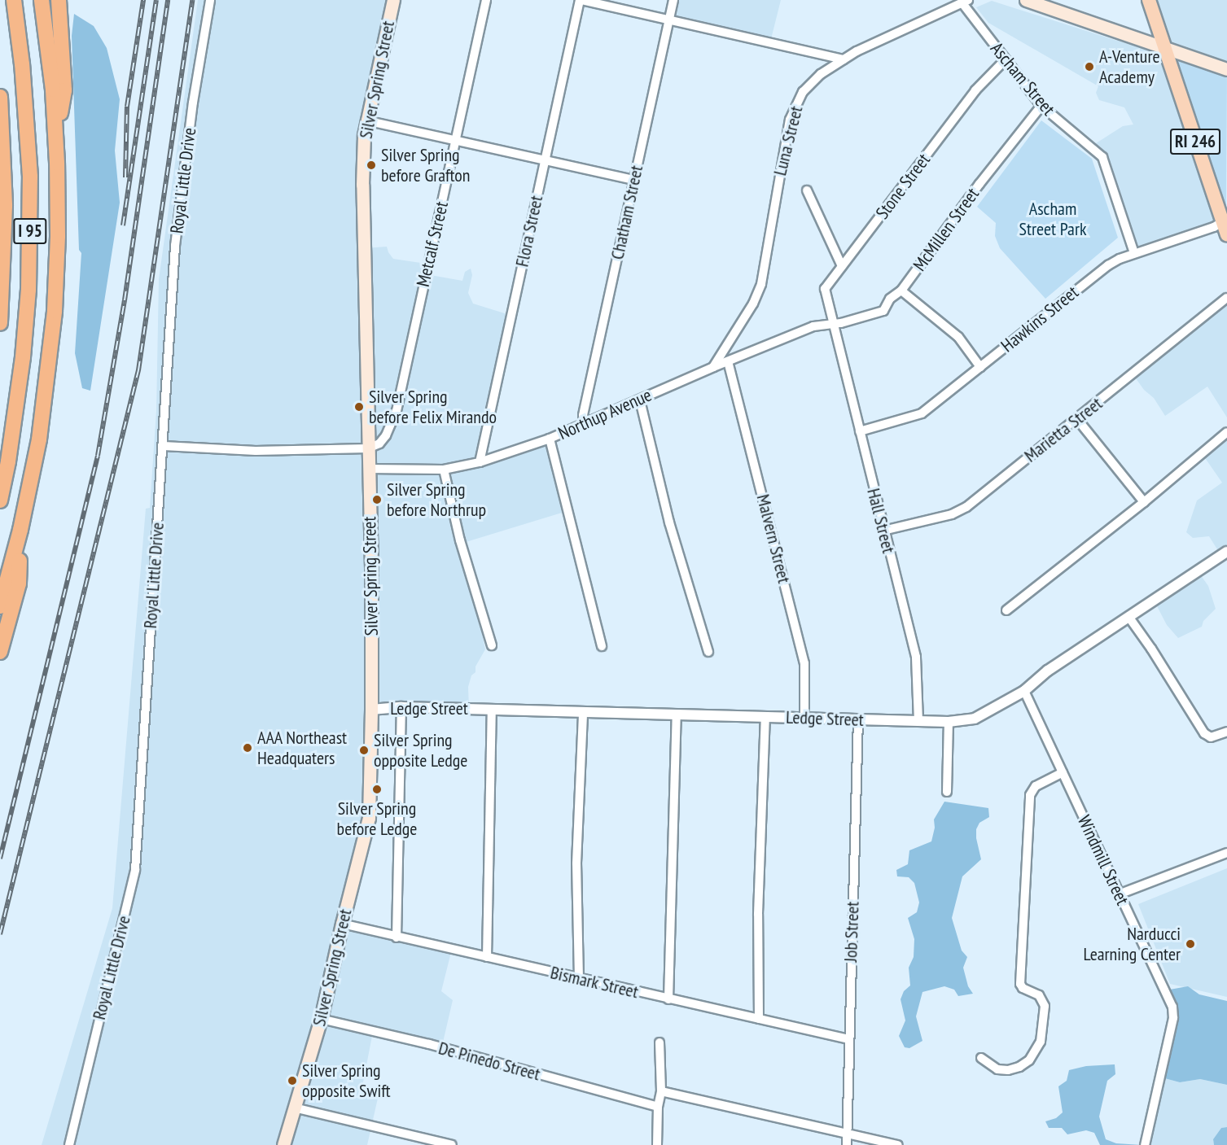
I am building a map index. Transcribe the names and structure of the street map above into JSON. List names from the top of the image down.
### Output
{
  "streets": {
    "highway": ["I 95"],
    "main road": ["Silver Spring Street", "RI 246"],
    "street": [
      "Ascham Street",
      "Luna Street",
      "Royal Little Drive",
      "Stone Street",
      "Chatham Street",
      "McMillen Street",
      "Flora Street",
      "Metcalf Street",
      "Hawkins Street",
      "Northup Avenue",
      "Marietta Street",
      "Hall Street",
      "Malvern Street",
      "Ledge Street",
      "Windmill Street",
      "Job Street",
      "Bismark Street",
      "De Pinedo Street"
    ]
  },
  "crossings": [
    ["Ascham Street", "Luna Street"],
    ["Ascham Street", "Stone Street"],
    ["Ascham Street", "McMillen Street"],
    ["Ascham Street", "Hawkins Street"],
    ["Silver Spring Street", "Metcalf Street"],
    ["Silver Spring Street", "Northup Avenue"],
    ["Silver Spring Street", "Ledge Street"],
    ["Silver Spring Street", "Bismark Street"],
    ["Silver Spring Street", "De Pinedo Street"],
    ["Luna Street", "Northup Avenue"],
    ["RI 246", "Hawkins Street"],
    ["Stone Street", "McMillen Street"],
    ["Stone Street", "Northup Avenue"],
    ["Stone Street", "Hall Street"],
    ["Chatham Street", "Northup Avenue"],
    ["McMillen Street", "Northup Avenue"],
    ["McMillen Street", "Hall Street"],
    ["Flora Street", "Northup Avenue"],
    ["Hawkins Street", "Hall Street"],
    ["Northup Avenue", "Hall Street"],
    ["Northup Avenue", "Malvern Street"],
    ["Marietta Street", "Hall Street"],
    ["Hall Street", "Ledge Street"],
    ["Malvern Street", "Ledge Street"],
    ["Ledge Street", "Windmill Street"],
    ["Ledge Street", "Job Street"],
    ["Job Street", "Bismark Street"]
  ],
  "parks": ["Ascham Street Park"],
  "places": [
    "A-Venture Academy",
    "Silver Spring before Grafton",
    "Silver Spring before Felix Mirando",
    "Silver Spring before Northrup",
    "AAA Northeast Headquaters",
    "Silver Spring opposite Ledge",
    "Silver Spring before Ledge",
    "Narducci Learning Center",
    "Silver Spring opposite Swift"
  ]
}
